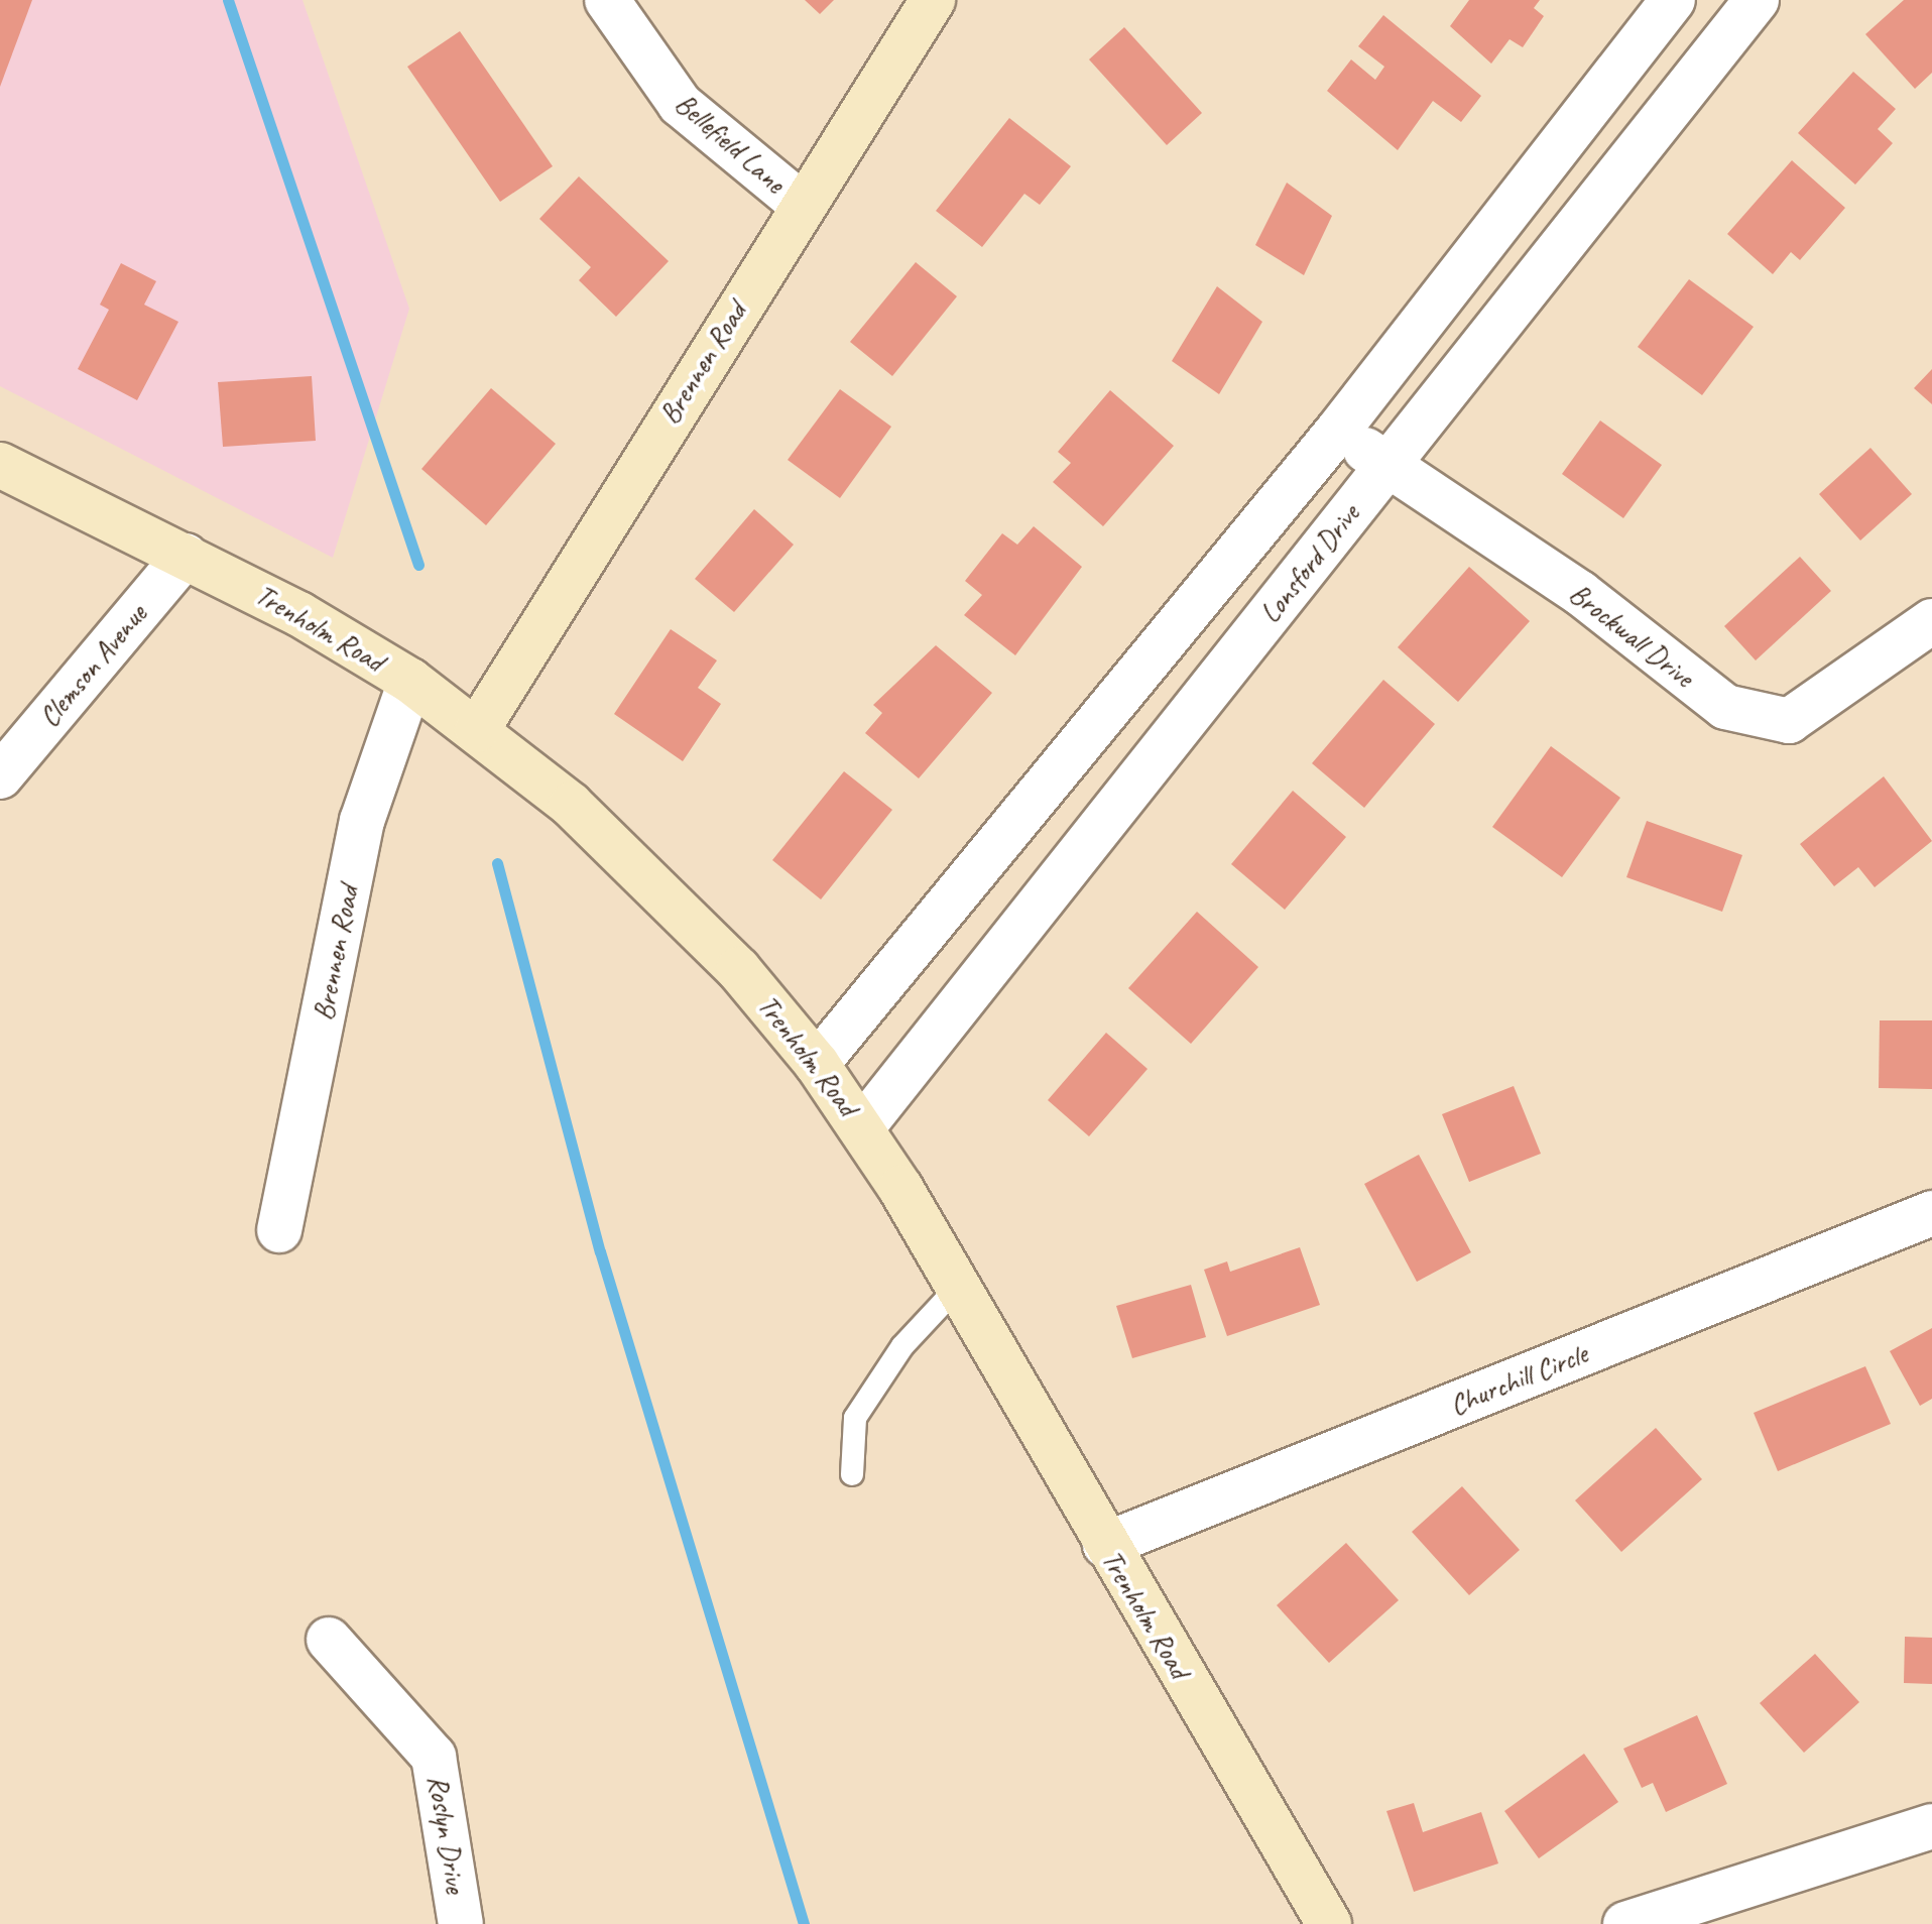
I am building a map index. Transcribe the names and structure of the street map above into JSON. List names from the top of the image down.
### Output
{
  "streets": {
    "main road": ["Brennen Road", "Trenholm Road"],
    "street": [
      "Bellefield Lane",
      "Lonsford Drive",
      "Brockwall Drive",
      "Clemson Avenue",
      "Churchill Circle",
      "Roslyn Drive"
    ]
  },
  "crossings": [
    ["Bellefield Lane", "Brennen Road"],
    ["Brennen Road", "Trenholm Road"],
    ["Lonsford Drive", "Trenholm Road"],
    ["Lonsford Drive", "Brockwall Drive"],
    ["Trenholm Road", "Clemson Avenue"],
    ["Trenholm Road", "Churchill Circle"]
  ]
}
